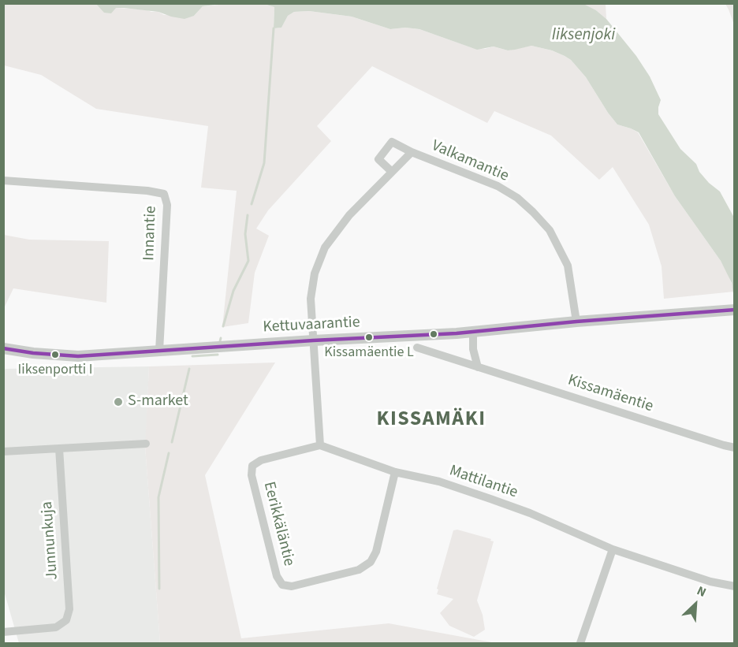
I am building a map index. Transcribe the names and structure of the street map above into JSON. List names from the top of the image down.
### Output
{
  "streets": {
    "street": [
      "Valkamantie",
      "Innantie",
      "Kettuvaarantie",
      "Kissamäentie",
      "Mattilantie",
      "Eerikkäläntie",
      "Junnunkuja"
    ]
  },
  "crossings": [
    ["Valkamantie", "Kettuvaarantie"],
    ["Innantie", "Kettuvaarantie"],
    ["Mattilantie", "Eerikkäläntie"]
  ],
  "districts": ["KISSAMÄKI"],
  "water": ["Iiksenjoki"],
  "places": ["Kissamäentie L", "Iiksenportti I", "S-market"],
  "north": "top right"
}
